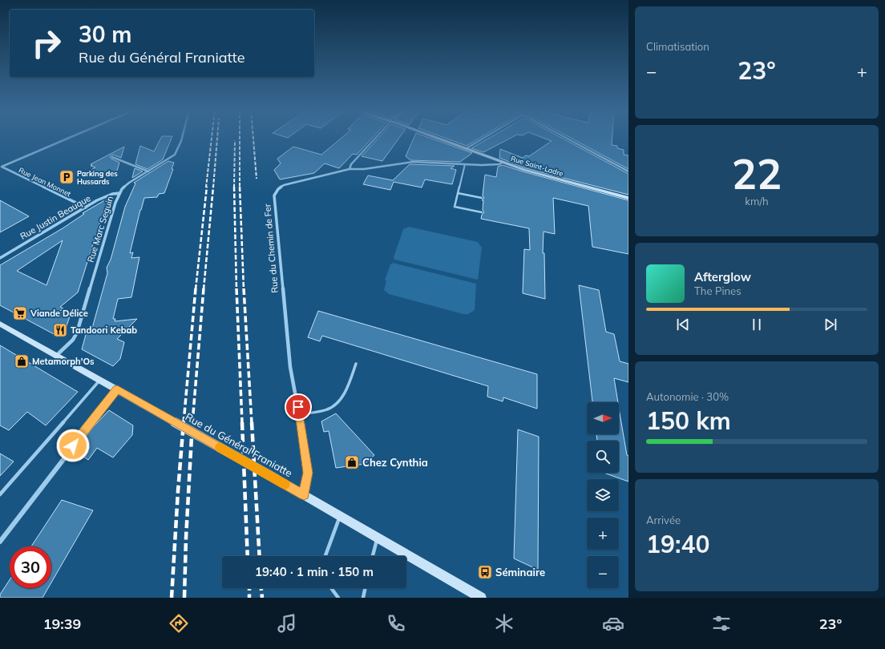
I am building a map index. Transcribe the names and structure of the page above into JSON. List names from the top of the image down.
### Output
{
  "streets": {
    "main road": ["Rue Saint-Ladre", "Rue du Général Franiatte"],
    "street": [
      "Rue Jean Monnet",
      "Rue Justin Beauque",
      "Rue Marc Seguin",
      "Rue du Chemin de Fer"
    ]
  },
  "crossings": [
    ["Rue Saint-Ladre", "Rue du Chemin de Fer"],
    ["Rue Jean Monnet", "Rue Justin Beauque"],
    ["Rue Justin Beauque", "Rue Marc Seguin"],
    ["Rue Marc Seguin", "Rue du Général Franiatte"],
    ["Rue du Chemin de Fer", "Rue du Général Franiatte"]
  ],
  "places": {
    "parking": ["Parking des Hussards"],
    "supermarket": ["Viande Délice"],
    "restaurant": ["Tandoori Kebab"],
    "shop": ["Metamorph'Os", "Chez Cynthia"],
    "bus stop": ["Séminaire"]
  },
  "north": "right",
  "page": {
    "tile": [
      "Climatisation",
      ["22", "km/h"],
      ["Autonomie · 30%", "150 km"],
      ["Arrivée", "19:40"]
    ],
    "turn": ["30 m", "Rue du Général Franiatte"],
    "heat": ["−", "23°", "+"],
    "song": ["Afterglow", "The Pines"],
    "map_buttons": ["+", "−"],
    "limit": "30",
    "trip": "19:40 · 1 min · 150 m",
    "tabs": ["19:39", "23°"]
  }
}
